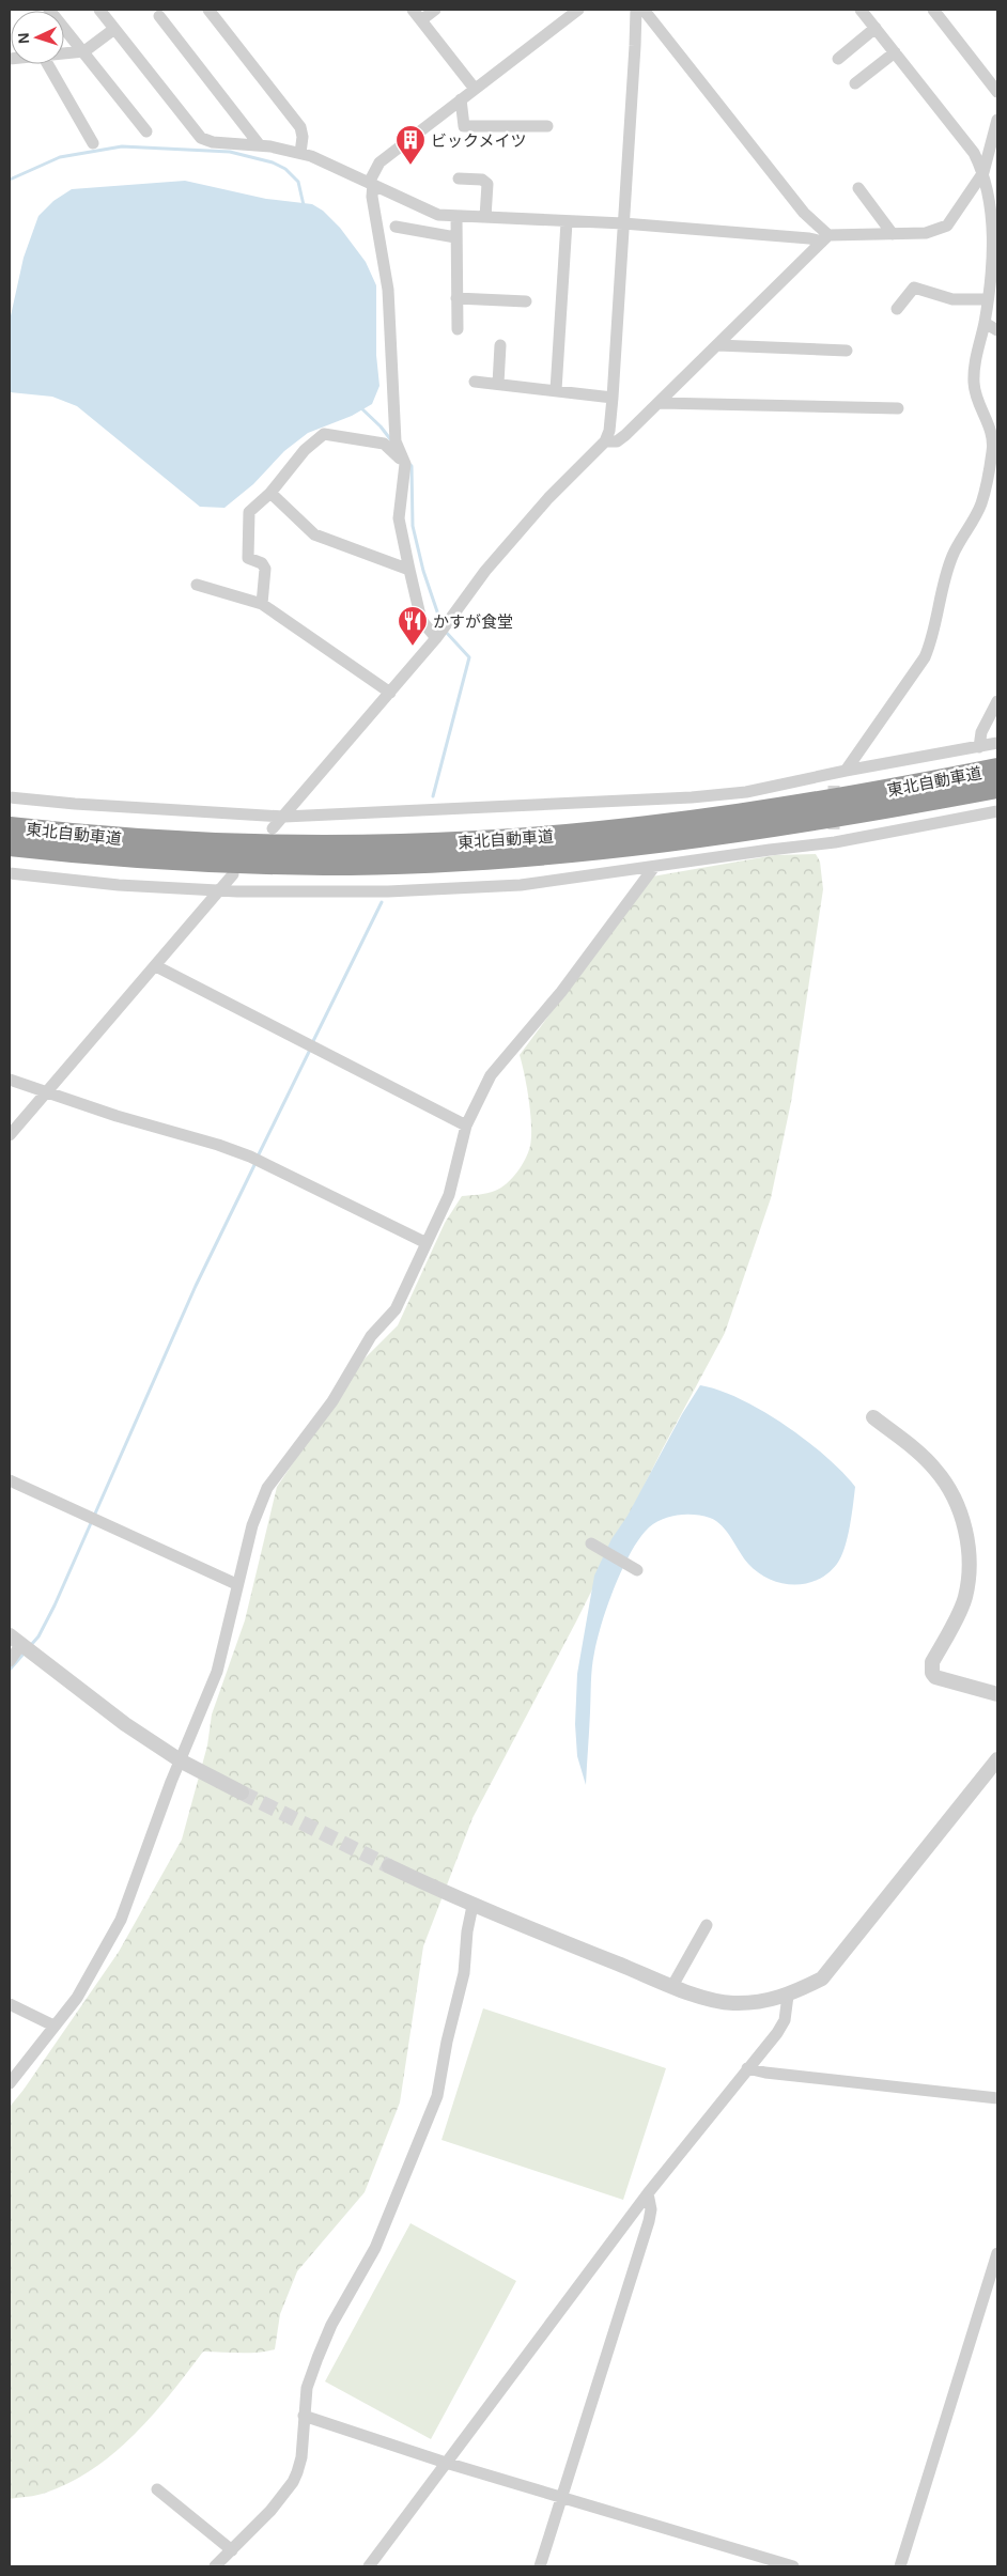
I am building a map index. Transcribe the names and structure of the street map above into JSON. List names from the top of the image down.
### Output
{
  "streets": {
    "highway": ["東北自動車道"]
  },
  "places": {
    "building": ["ビックメイツ"],
    "restaurant": ["かすが食堂"]
  },
  "north": "left"
}
